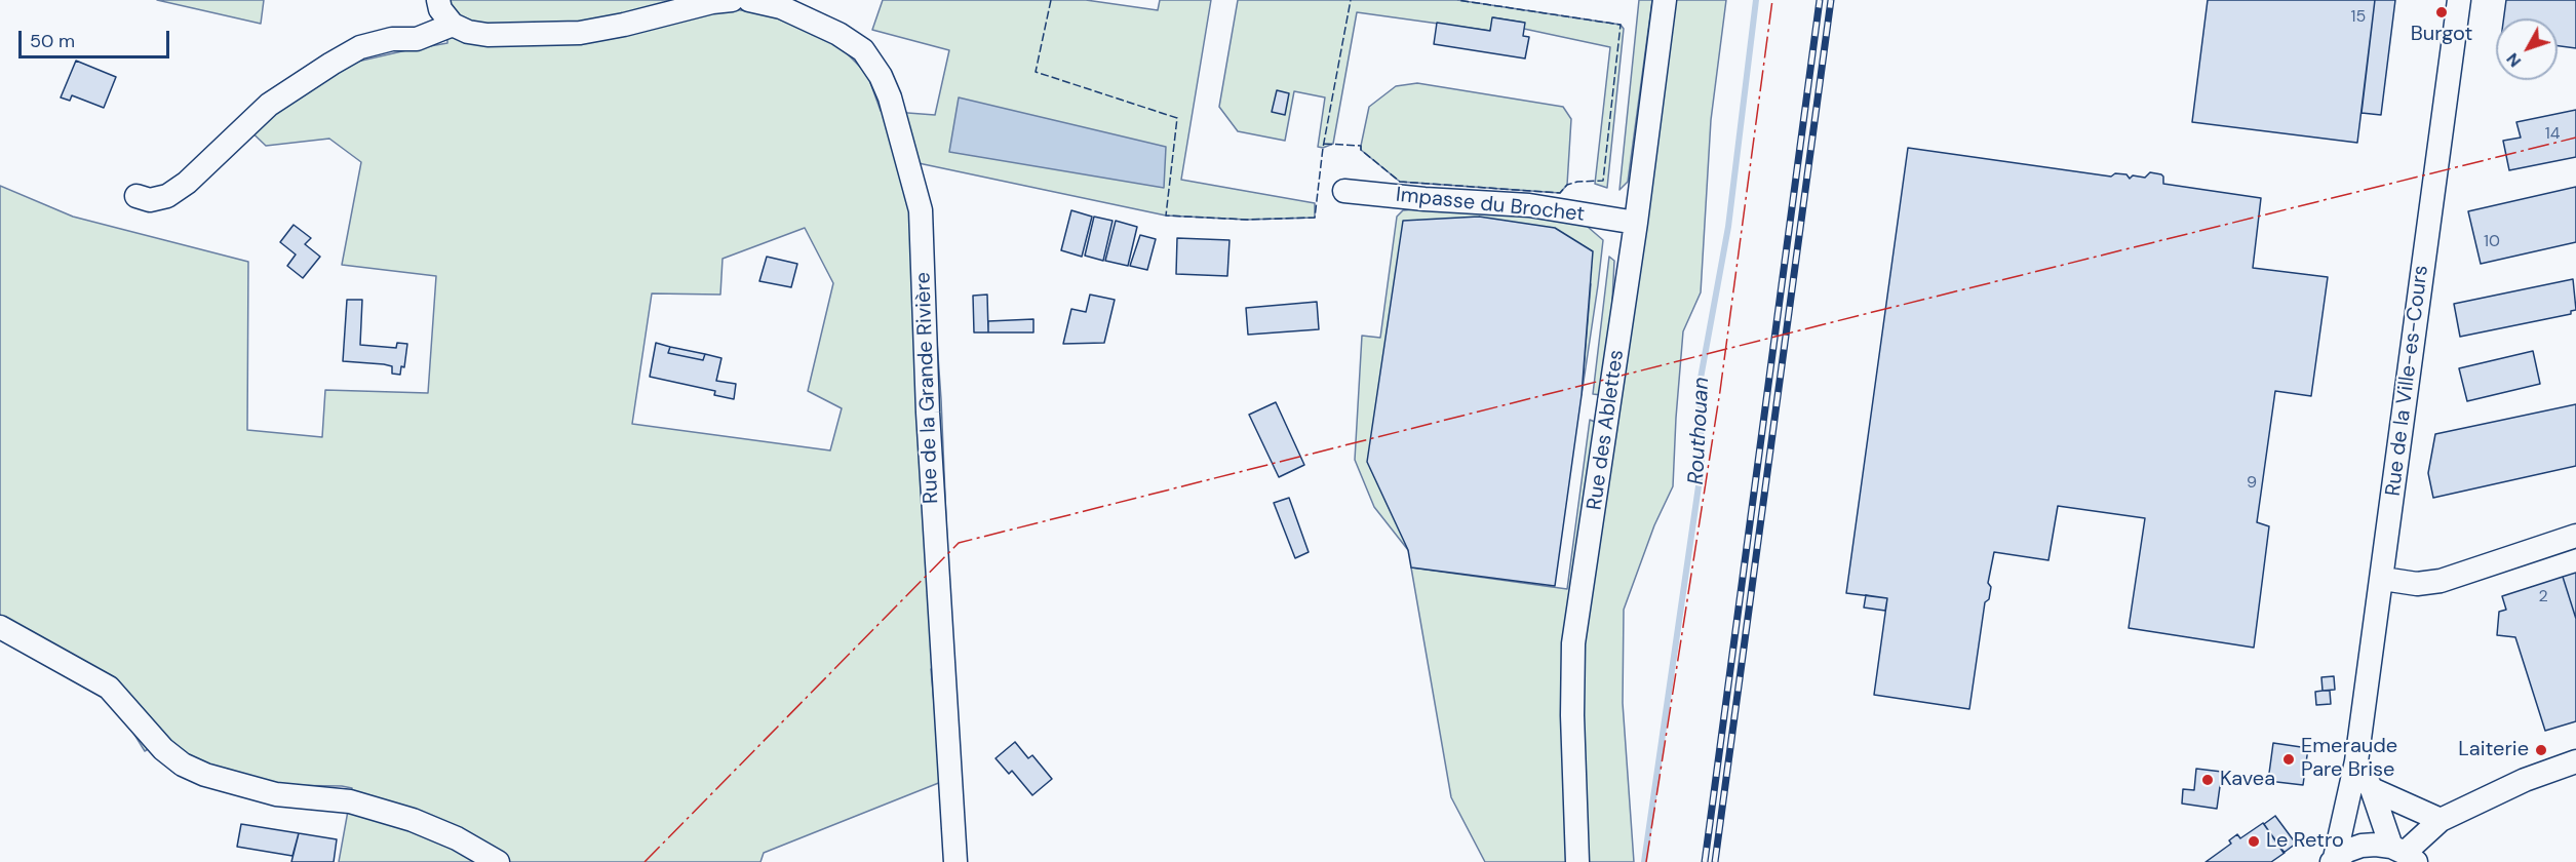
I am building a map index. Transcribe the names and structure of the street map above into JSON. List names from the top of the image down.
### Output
{
  "streets": {
    "street": [
      "Impasse du Brochet",
      "Rue de la Ville-es-Cours",
      "Rue de la Grande Rivière",
      "Rue des Ablettes"
    ]
  },
  "crossings": [
    ["Impasse du Brochet", "Rue des Ablettes"]
  ],
  "water": ["Routhouan"],
  "places": [
    "Burgot",
    "Laiterie",
    "Emeraude Pare Brise",
    "Kavea",
    "Le Retro"
  ],
  "house_numbers": [
    "15",
    "14",
    "10",
    "9",
    "2"
  ],
  "scale_bar": "50 m",
  "north": "bottom left"
}
